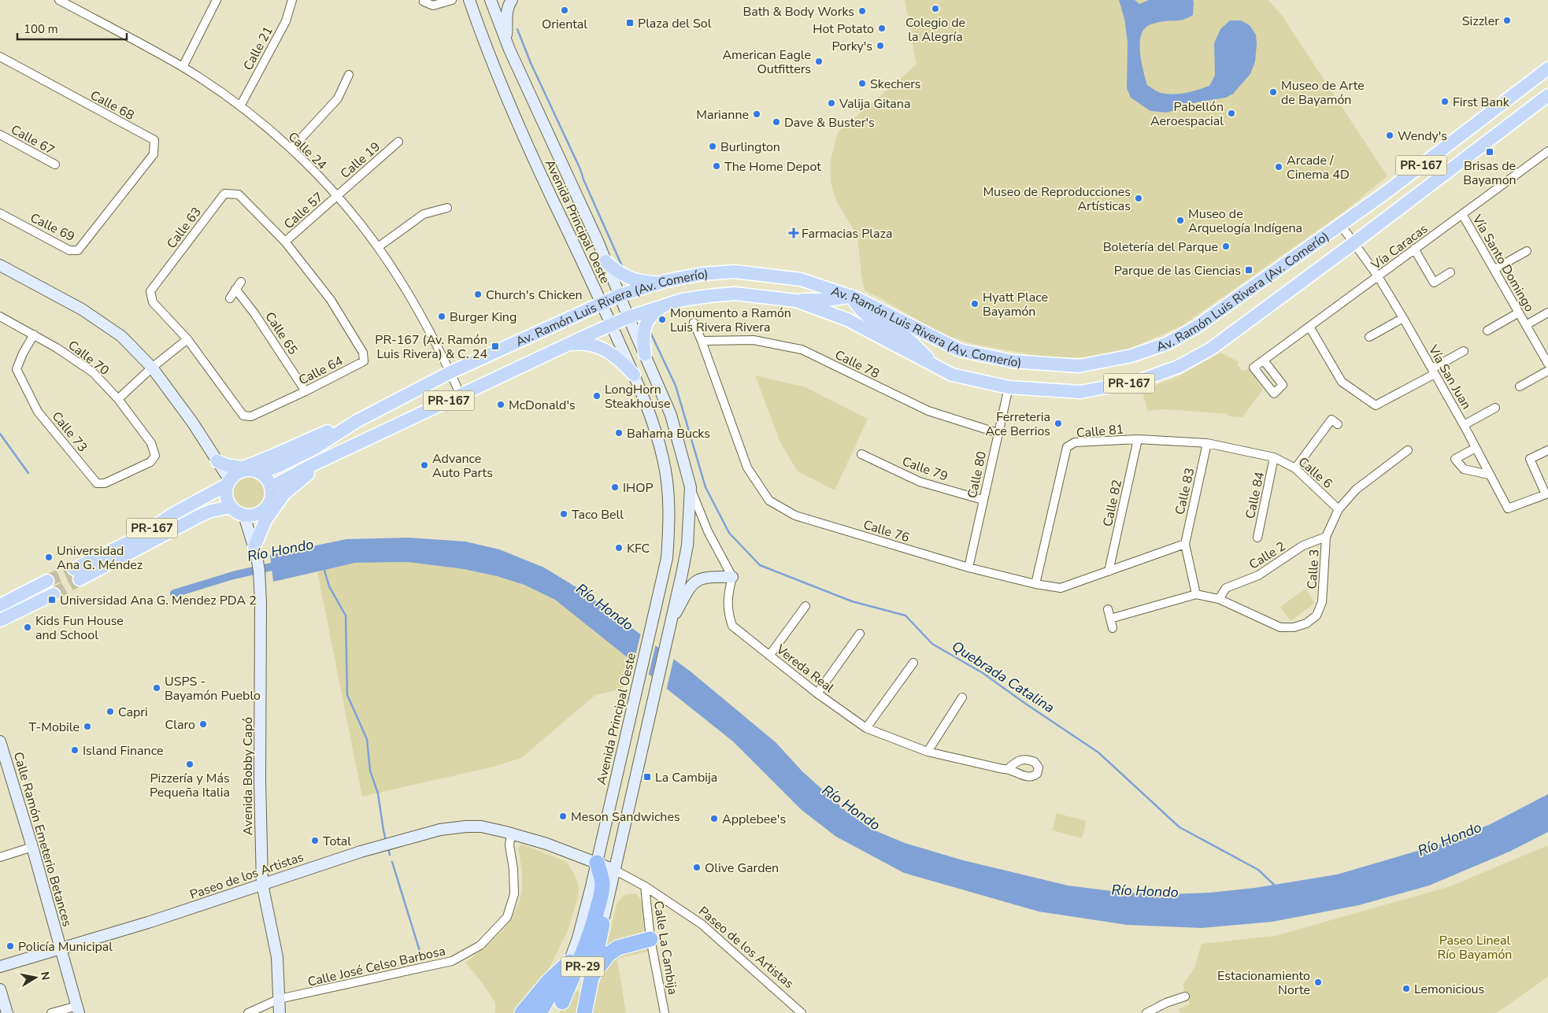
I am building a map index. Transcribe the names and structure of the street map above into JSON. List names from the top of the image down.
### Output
{
  "streets": {
    "highway": ["PR-29"],
    "main road": [
      "PR-167",
      "Avenida Principal Oeste",
      "Av. Ramón Luis Rivera (Av. Comerío)",
      "Avenida Bobby Capó",
      "Calle Ramón Emeterio Betances",
      "Paseo de los Artistas"
    ],
    "street": [
      "Calle 21",
      "Calle 68",
      "Calle 67",
      "Calle 24",
      "Calle 19",
      "Calle 57",
      "Calle 69",
      "Calle 63",
      "Vía Caracas",
      "Vía Santo Domingo",
      "Calle 65",
      "Calle 70",
      "Calle 78",
      "Calle 64",
      "Vía San Juan",
      "Calle 81",
      "Calle 73",
      "Calle 79",
      "Calle 6",
      "Calle 80",
      "Calle 83",
      "Calle 84",
      "Calle 82",
      "Calle 76",
      "Calle 2",
      "Calle 3",
      "Vereda Real",
      "Calle La Cambija",
      "Calle José Celso Barbosa"
    ]
  },
  "crossings": [
    ["Calle 21", "Calle 24"],
    ["Calle 68", "Calle 69"],
    ["Calle 24", "Calle 19"],
    ["Calle 24", "Calle 57"],
    ["Calle 24", "Av. Ramón Luis Rivera (Av. Comerío)"],
    ["Calle 19", "Calle 57"],
    ["PR-167", "Av. Ramón Luis Rivera (Av. Comerío)"],
    ["PR-167", "Avenida Bobby Capó"],
    ["Calle 57", "Calle 63"],
    ["Calle 57", "Calle 64"],
    ["Avenida Principal Oeste", "Av. Ramón Luis Rivera (Av. Comerío)"],
    ["Avenida Principal Oeste", "Paseo de los Artistas"],
    ["Avenida Principal Oeste", "PR-29"],
    ["Calle 63", "Calle 64"],
    ["Vía Caracas", "Vía Santo Domingo"],
    ["Vía Caracas", "Vía San Juan"],
    ["Av. Ramón Luis Rivera (Av. Comerío)", "Vía San Juan"],
    ["Av. Ramón Luis Rivera (Av. Comerío)", "Calle 80"],
    ["Av. Ramón Luis Rivera (Av. Comerío)", "Avenida Bobby Capó"],
    ["Calle 65", "Calle 64"],
    ["Calle 70", "Calle 73"],
    ["Calle 78", "Calle 80"],
    ["Calle 78", "Calle 76"],
    ["Calle 81", "Calle 6"],
    ["Calle 81", "Calle 83"],
    ["Calle 81", "Calle 84"],
    ["Calle 81", "Calle 82"],
    ["Calle 81", "Calle 76"],
    ["Calle 79", "Calle 80"],
    ["Calle 6", "Calle 84"],
    ["Calle 6", "Calle 3"],
    ["Calle 80", "Calle 76"],
    ["Calle 83", "Calle 76"],
    ["Calle 82", "Calle 76"],
    ["Calle 2", "Calle 3"],
    ["Avenida Bobby Capó", "Paseo de los Artistas"],
    ["Avenida Bobby Capó", "Calle José Celso Barbosa"],
    ["Calle Ramón Emeterio Betances", "Paseo de los Artistas"],
    ["Paseo de los Artistas", "Calle La Cambija"],
    ["Paseo de los Artistas", "Calle José Celso Barbosa"]
  ],
  "water": ["Río Hondo", "Quebrada Catalina"],
  "parks": ["Paseo Lineal Río Bayamón"],
  "places": {
    "other": [
      "Colegio de la Alegría",
      "Oriental",
      "Bath & Body Works",
      "Sizzler",
      "Hot Potato",
      "Porky's",
      "American Eagle Outfitters",
      "Skechers",
      "Museo de Arte de Bayamón",
      "First Bank",
      "Valija Gitana",
      "Pabellón Aeroespacial",
      "Marianne",
      "Dave & Buster's",
      "Wendy's",
      "Burlington",
      "The Home Depot",
      "Arcade / Cinema 4D",
      "Museo de Reproducciones Artísticas",
      "Museo de Arquelogía Indígena",
      "Boletería del Parque",
      "Church's Chicken",
      "Hyatt Place Bayamón",
      "Burger King",
      "Monumento a Ramón Luis Rivera Rivera",
      "LongHorn Steakhouse",
      "McDonald's",
      "Ferreteria Ace Berrios",
      "Bahama Bucks",
      "Advance Auto Parts",
      "IHOP",
      "Taco Bell",
      "KFC",
      "Universidad Ana G. Méndez",
      "Kids Fun House and School",
      "USPS - Bayamón Pueblo",
      "Capri",
      "Claro",
      "T-Mobile",
      "Island Finance",
      "Pizzería y Más Pequeña Italia",
      "Meson Sandwiches",
      "Applebee's",
      "Total",
      "Olive Garden",
      "Policía Municipal",
      "Estacionamiento Norte",
      "Lemonicious"
    ],
    "transit": [
      "Plaza del Sol",
      "Brisas de Bayamon",
      "Parque de las Ciencias",
      "PR-167 (Av. Ramón Luis Rivera) & C. 24",
      "Universidad Ana G. Mendez PDA 2",
      "La Cambija"
    ],
    "health": ["Farmacias Plaza"]
  },
  "scale_bar": "100 m",
  "north": "right"
}
